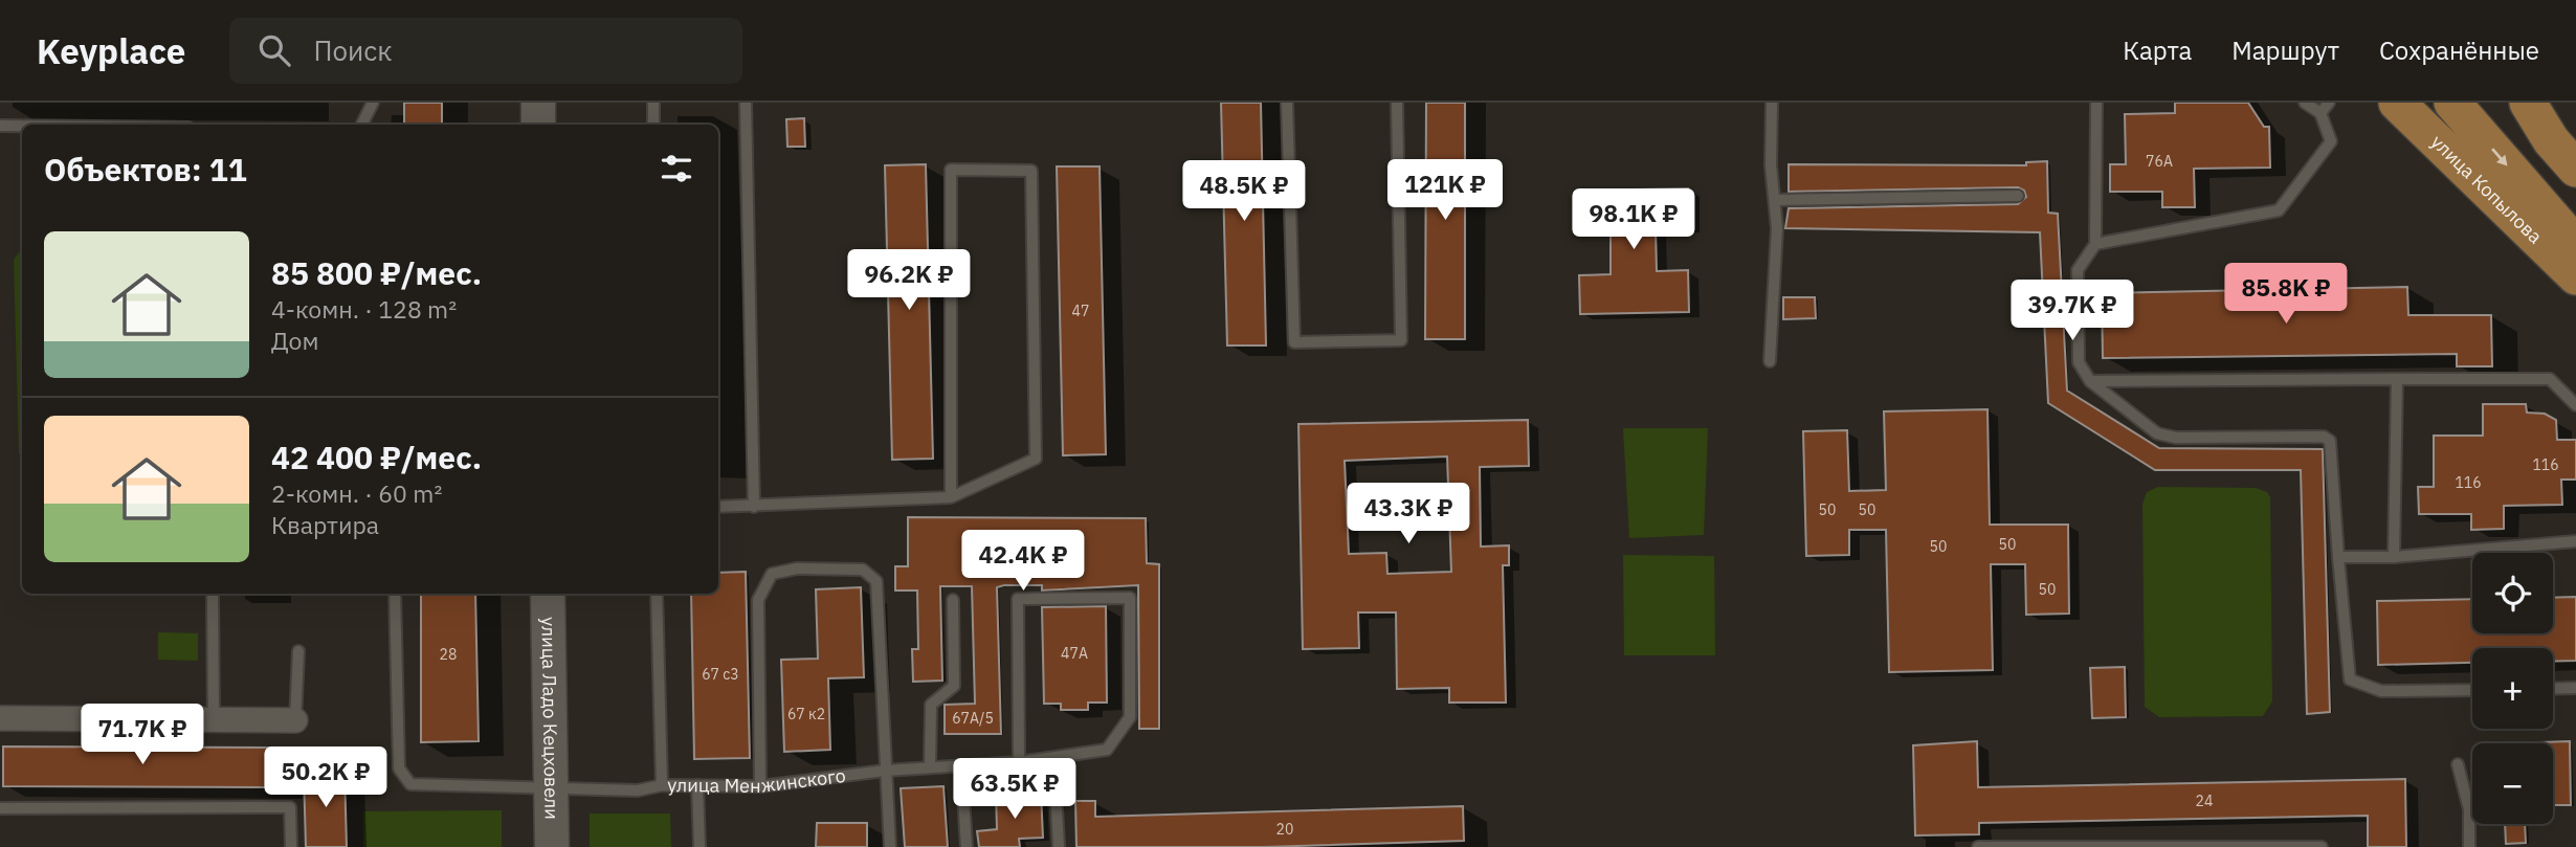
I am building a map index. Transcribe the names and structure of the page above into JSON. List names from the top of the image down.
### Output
{
  "streets": {
    "main road": ["улица Копылова", "улица Ладо Кецховели"],
    "lane": ["улица Менжинского"]
  },
  "crossings": [
    ["улица Ладо Кецховели", "улица Менжинского"]
  ],
  "house_numbers": [
    "76А",
    "47",
    "116",
    "116",
    "50",
    "50",
    "50",
    "50",
    "50",
    "47А",
    "28",
    "67 с3",
    "67 к2",
    "67А/5",
    "24",
    "20"
  ],
  "page": {
    "header": "Keyplace",
    "search": "Поиск",
    "nav": ["Карта", "Маршрут", "Сохранённые"],
    "heading": "Объектов: 11",
    "price": [
      "121K ₽",
      "48.5K ₽",
      "98.1K ₽",
      "96.2K ₽",
      "85.8K ₽",
      "39.7K ₽",
      "43.3K ₽",
      "42.4K ₽",
      "71.7K ₽",
      "50.2K ₽",
      "63.5K ₽"
    ],
    "list": [
      {
        "name": "85 800 ₽/мес.",
        "note": "4-комн. · 128 m² · Дом"
      },
      {
        "name": "42 400 ₽/мес.",
        "note": "2-комн. · 60 m² · Квартира"
      }
    ],
    "map_buttons": ["+", "−"]
  }
}
